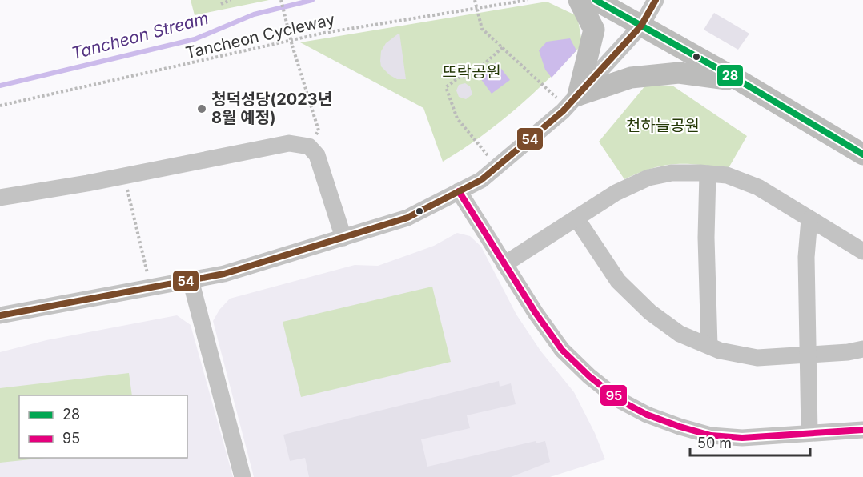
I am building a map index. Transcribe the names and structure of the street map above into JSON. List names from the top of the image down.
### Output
{
  "streets": {
    "path": ["Tancheon Cycleway"]
  },
  "water": ["Tancheon Stream"],
  "parks": ["뜨락공원", "천하늘공원"],
  "places": ["청덕성당(2023년 8월 예정)"],
  "lines": ["transit line 28", "transit line 54", "transit line 95"],
  "legend": ["28", "95"],
  "scale_bar": "50 m"
}
